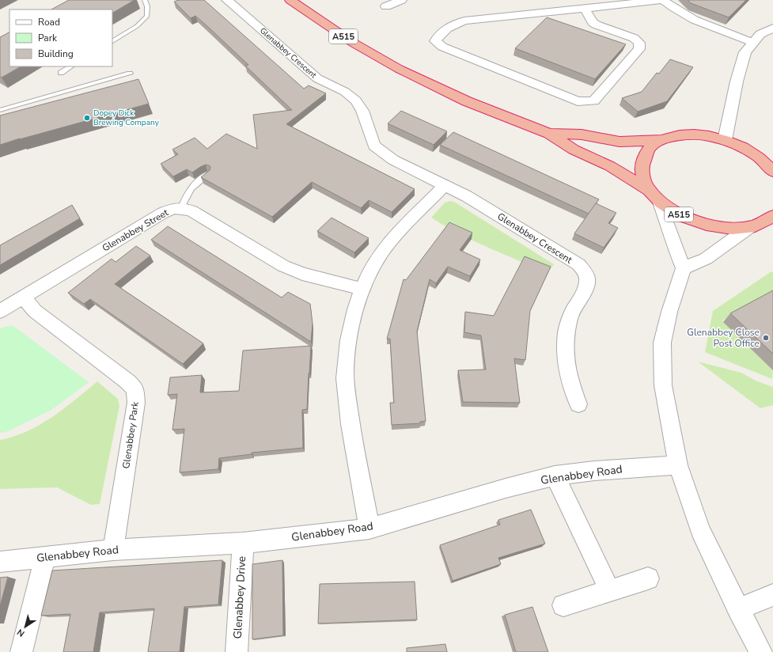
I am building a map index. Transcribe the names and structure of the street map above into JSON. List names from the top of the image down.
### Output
{
  "streets": {
    "highway": ["A515"],
    "street": [
      "Glenabbey Crescent",
      "Glenabbey Street",
      "Glenabbey Park",
      "Glenabbey Road",
      "Glenabbey Drive"
    ]
  },
  "crossings": [
    ["Glenabbey Street", "Glenabbey Park"],
    ["Glenabbey Park", "Glenabbey Road"],
    ["Glenabbey Road", "Glenabbey Drive"]
  ],
  "places": ["Dopey Dick Brewing Company", "Glenabbey Close Post Office"],
  "legend": ["Road", "Park", "Building"],
  "north": "bottom left"
}
